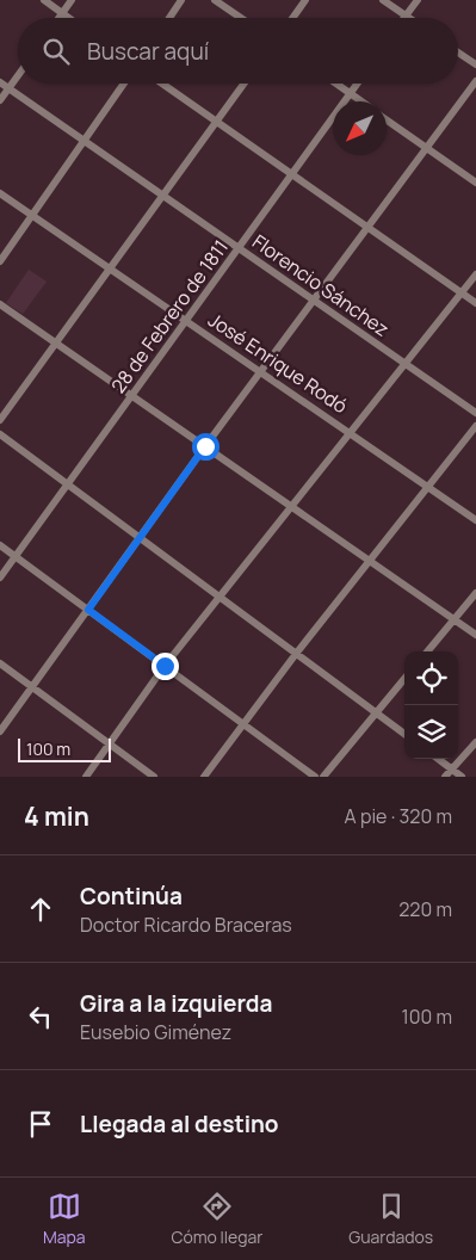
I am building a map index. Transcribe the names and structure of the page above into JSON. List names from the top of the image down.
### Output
{
  "streets": {
    "street": ["Florencio Sánchez", "28 de Febrero de 1811", "José Enrique Rodó"]
  },
  "crossings": [
    ["Florencio Sánchez", "28 de Febrero de 1811"],
    ["28 de Febrero de 1811", "José Enrique Rodó"]
  ],
  "scale_bar": "100 m",
  "north": "bottom left",
  "page": {
    "search": "Buscar aquí",
    "scale": "100 m",
    "heading": ["4 min", "A pie · 320 m"],
    "list": [
      ["Continúa", "Doctor Ricardo Braceras", "220 m"],
      ["Gira a la izquierda", "Eusebio Giménez", "100 m"],
      "Llegada al destino"
    ],
    "nav": ["Mapa", "Cómo llegar", "Guardados"]
  }
}
